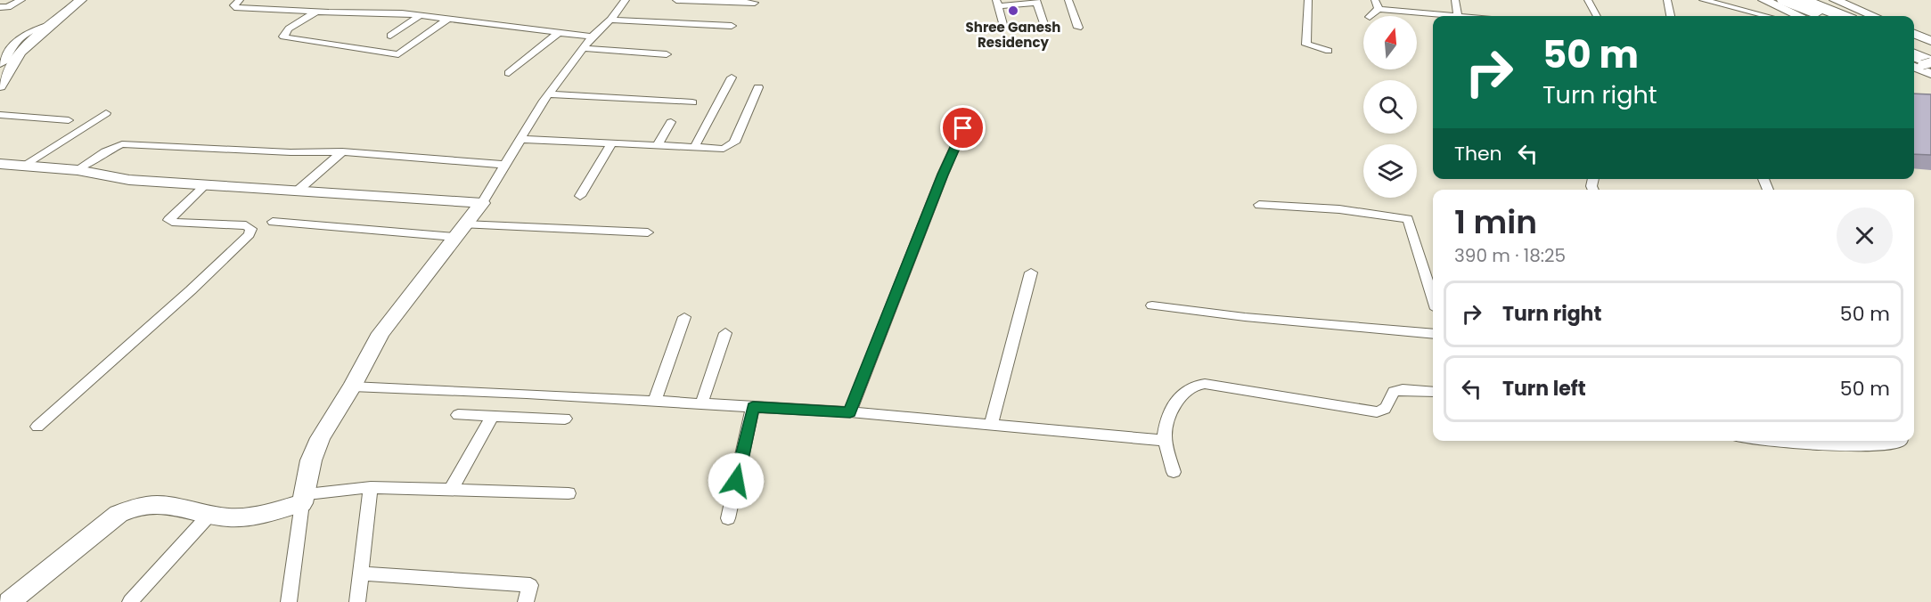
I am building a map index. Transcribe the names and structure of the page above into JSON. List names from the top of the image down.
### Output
{
  "places": ["Shree Ganesh Residency"],
  "north": "top",
  "page": {
    "turn": ["50 m", "Turn right"],
    "then": "Then",
    "heading": ["1 min", "390 m · 18:25"],
    "list": [
      {
        "name": "Turn right",
        "value": "50 m"
      },
      {
        "name": "Turn left",
        "value": "50 m"
      }
    ]
  }
}
